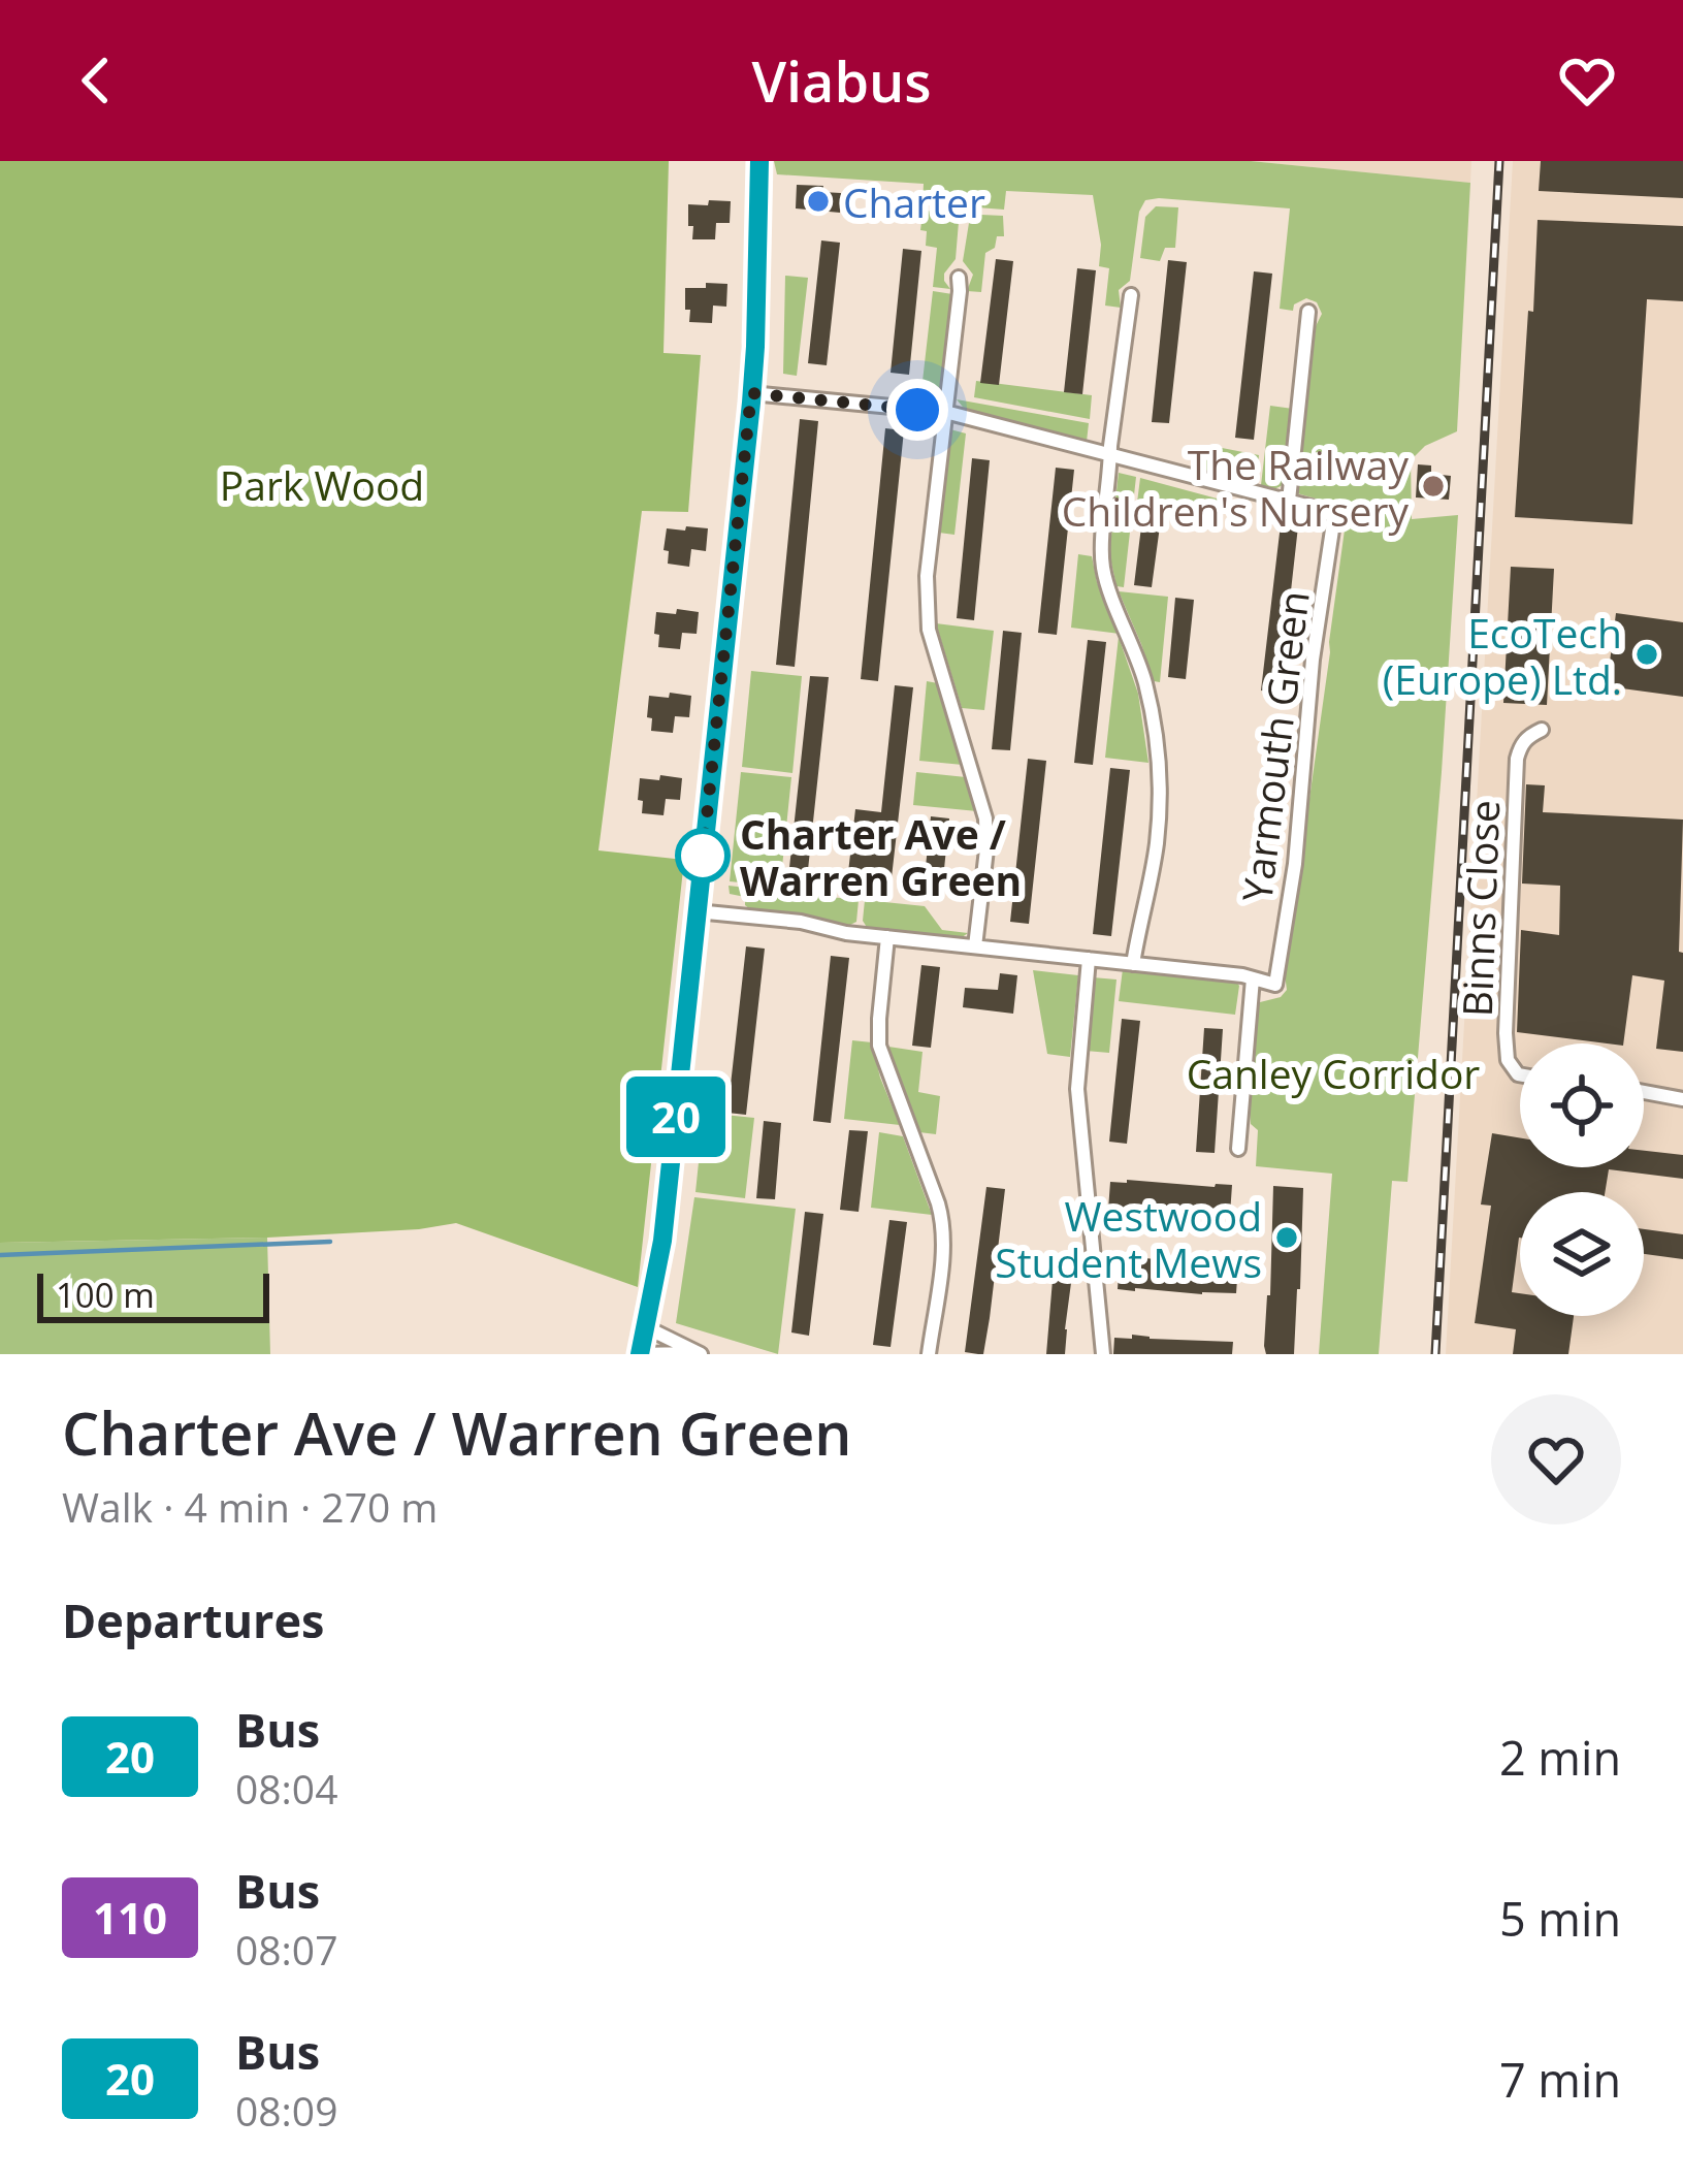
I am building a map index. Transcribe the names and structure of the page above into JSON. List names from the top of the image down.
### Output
{
  "streets": {
    "street": ["Yarmouth Green", "Binns Close"]
  },
  "parks": ["Park Wood", "Canley Corridor"],
  "places": [
    "Charter",
    "The Railway Children's Nursery",
    "EcoTech (Europe) Ltd.",
    "Charter Ave / Warren Green",
    "Westwood Student Mews"
  ],
  "lines": ["bus line 20"],
  "scale_bar": "100 m",
  "page": {
    "header": "Viabus",
    "on_map": "20",
    "scale": "100 m",
    "heading": [
      ["Charter Ave / Warren Green", "Walk · 4 min · 270 m"],
      "Departures"
    ],
    "list": [
      {
        "mark": "20",
        "name": "Bus",
        "note": "08:04",
        "value": "2 min"
      },
      {
        "mark": "110",
        "name": "Bus",
        "note": "08:07",
        "value": "5 min"
      },
      {
        "mark": "20",
        "name": "Bus",
        "note": "08:09",
        "value": "7 min"
      }
    ]
  }
}
